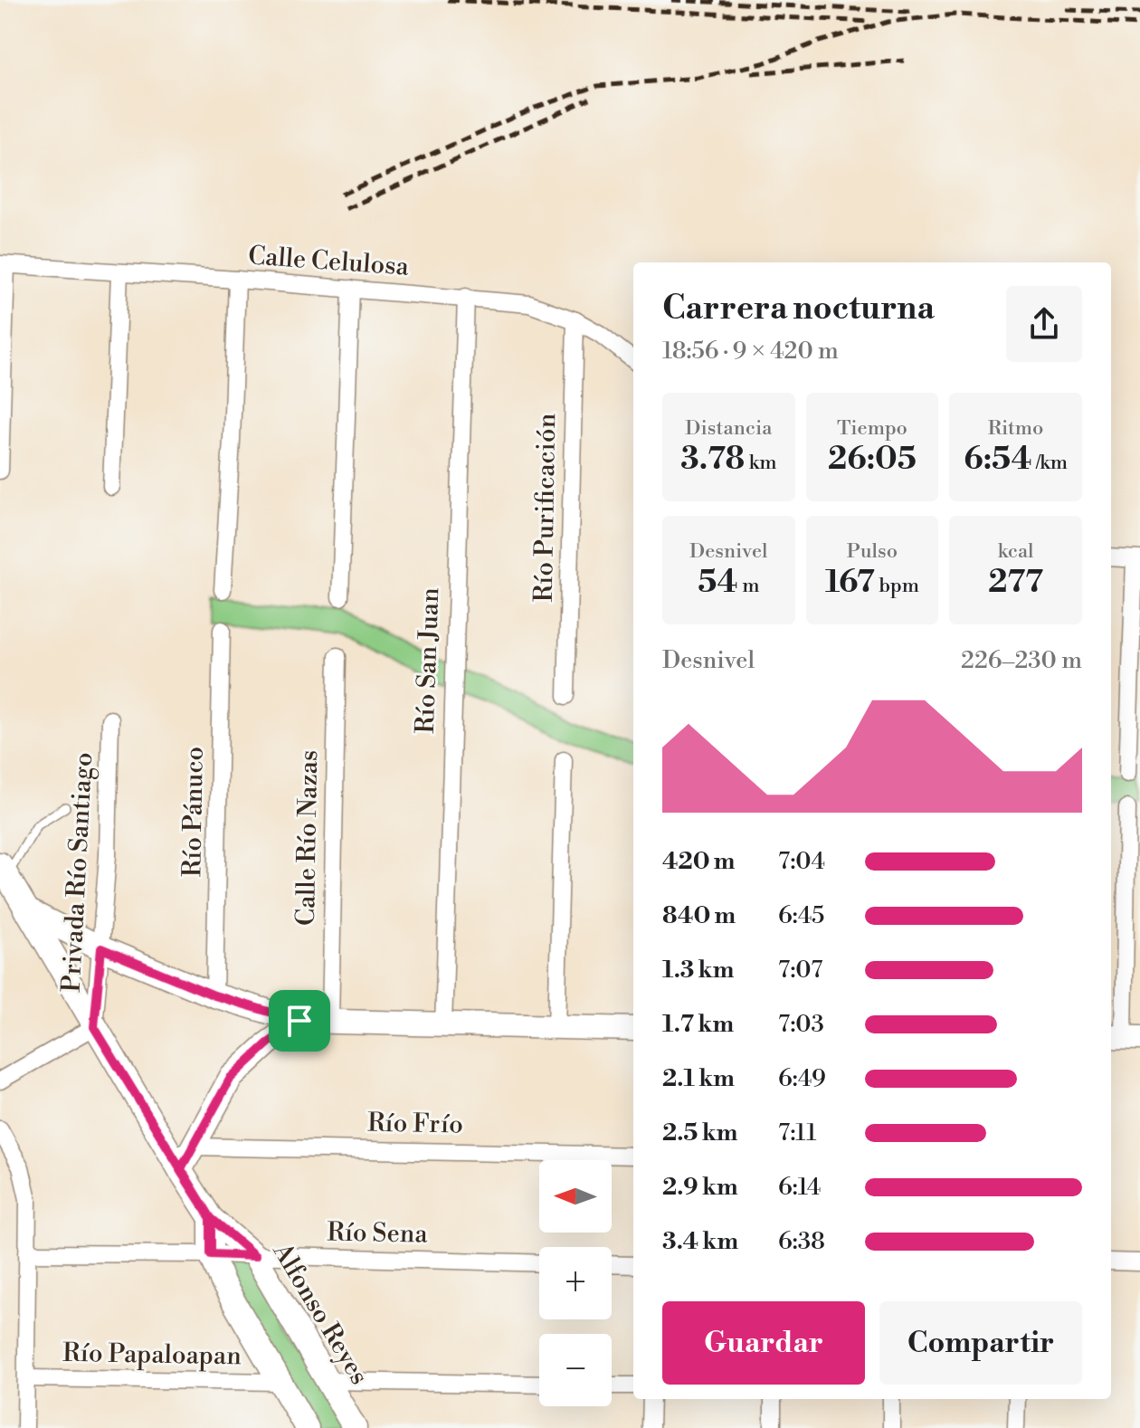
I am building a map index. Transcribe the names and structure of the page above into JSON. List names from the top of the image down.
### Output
{
  "streets": {
    "street": [
      "Calle Celulosa",
      "Río Purificación",
      "Río San Juan",
      "Río Pánuco",
      "Calle Río Nazas",
      "Privada Río Santiago",
      "Río Frío",
      "Río Sena",
      "Alfonso Reyes",
      "Río Papaloapan"
    ]
  },
  "crossings": [
    ["Calle Celulosa", "Río Purificación"],
    ["Calle Celulosa", "Río San Juan"],
    ["Privada Río Santiago", "Alfonso Reyes"],
    ["Río Sena", "Alfonso Reyes"]
  ],
  "north": "left",
  "page": {
    "heading": ["Carrera nocturna", "18:56 · 9 × 420 m"],
    "stats": [
      ["Distancia", "3.78 km"],
      ["Tiempo", "26:05"],
      ["Ritmo", "6:54 /km"],
      ["Desnivel", "54 m"],
      ["Pulso", "167 bpm"],
      ["kcal", "277"]
    ],
    "chart": ["Desnivel", "226–230 m"],
    "list": [
      {
        "name": "420 m",
        "note": "7:04"
      },
      {
        "name": "840 m",
        "note": "6:45"
      },
      {
        "name": "1.3 km",
        "note": "7:07"
      },
      {
        "name": "1.7 km",
        "note": "7:03"
      },
      {
        "name": "2.1 km",
        "note": "6:49"
      },
      {
        "name": "2.5 km",
        "note": "7:11"
      },
      {
        "name": "2.9 km",
        "note": "6:14"
      },
      {
        "name": "3.4 km",
        "note": "6:38"
      }
    ],
    "map_buttons": ["+", "−"],
    "buttons": ["Guardar", "Compartir"]
  }
}
